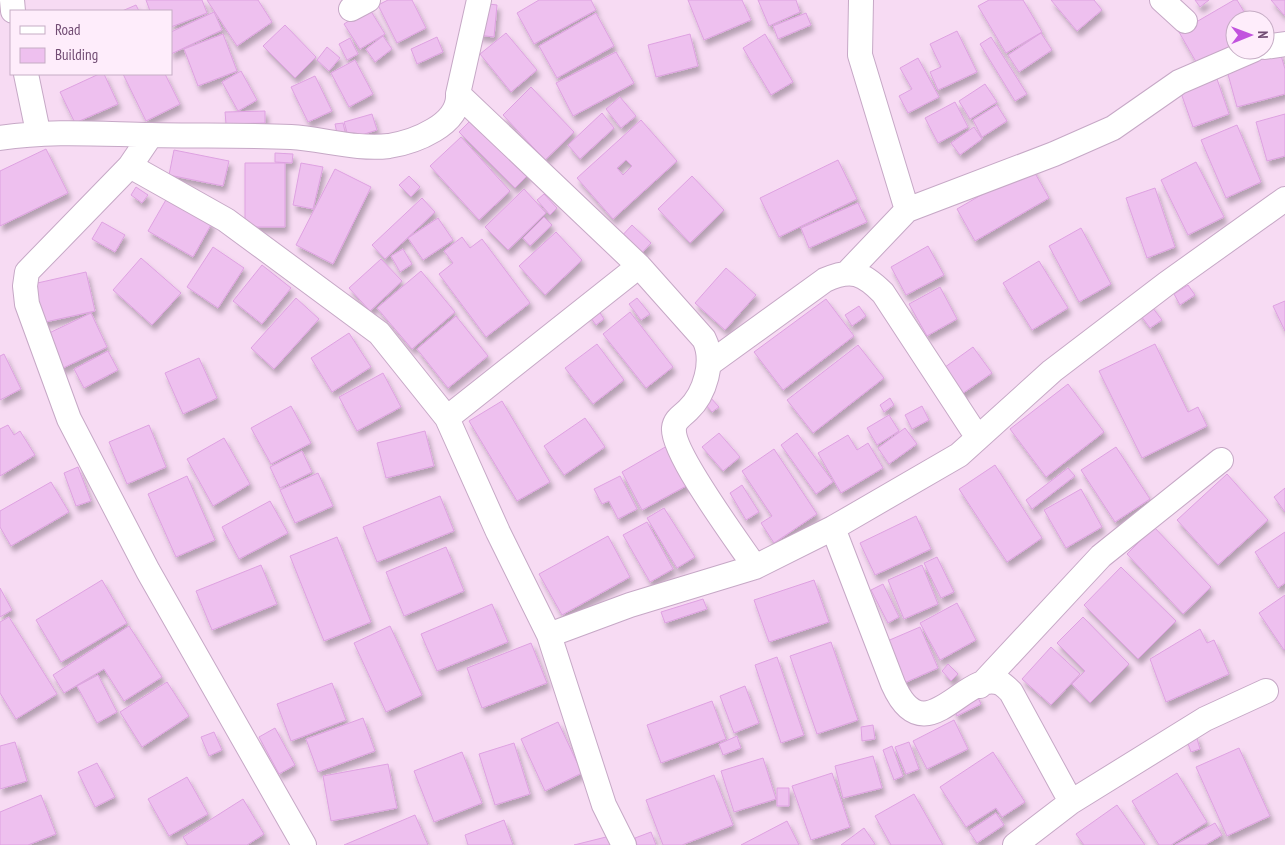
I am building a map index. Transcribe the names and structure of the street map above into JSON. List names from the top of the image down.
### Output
{
  "legend": ["Road", "Building"],
  "north": "right"
}
